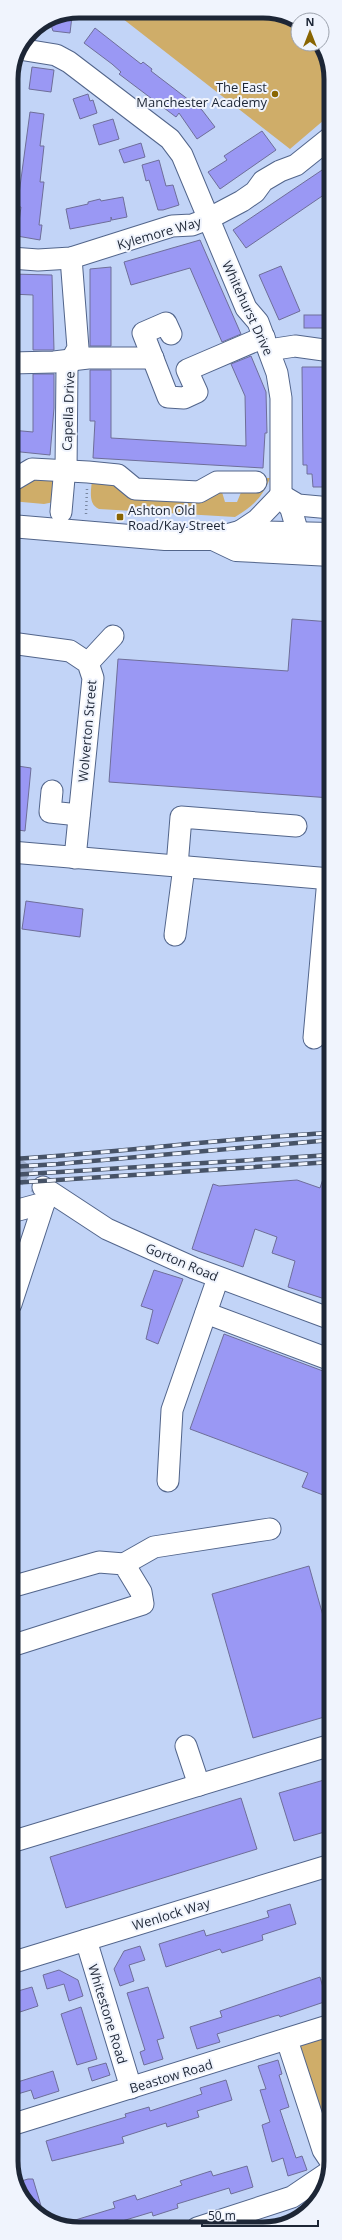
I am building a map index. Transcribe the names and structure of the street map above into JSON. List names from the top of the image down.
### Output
{
  "streets": {
    "street": [
      "Kylemore Way",
      "Whitehurst Drive",
      "Capella Drive",
      "Wolverton Street",
      "Gorton Road",
      "Wenlock Way",
      "Whitestone Road",
      "Beastow Road"
    ]
  },
  "crossings": [
    ["Kylemore Way", "Whitehurst Drive"],
    ["Kylemore Way", "Capella Drive"],
    ["Wenlock Way", "Whitestone Road"],
    ["Whitestone Road", "Beastow Road"]
  ],
  "places": {
    "other": ["The East Manchester Academy"],
    "transit": ["Ashton Old Road/Kay Street"]
  },
  "scale_bar": "50 m",
  "north": "top"
}
